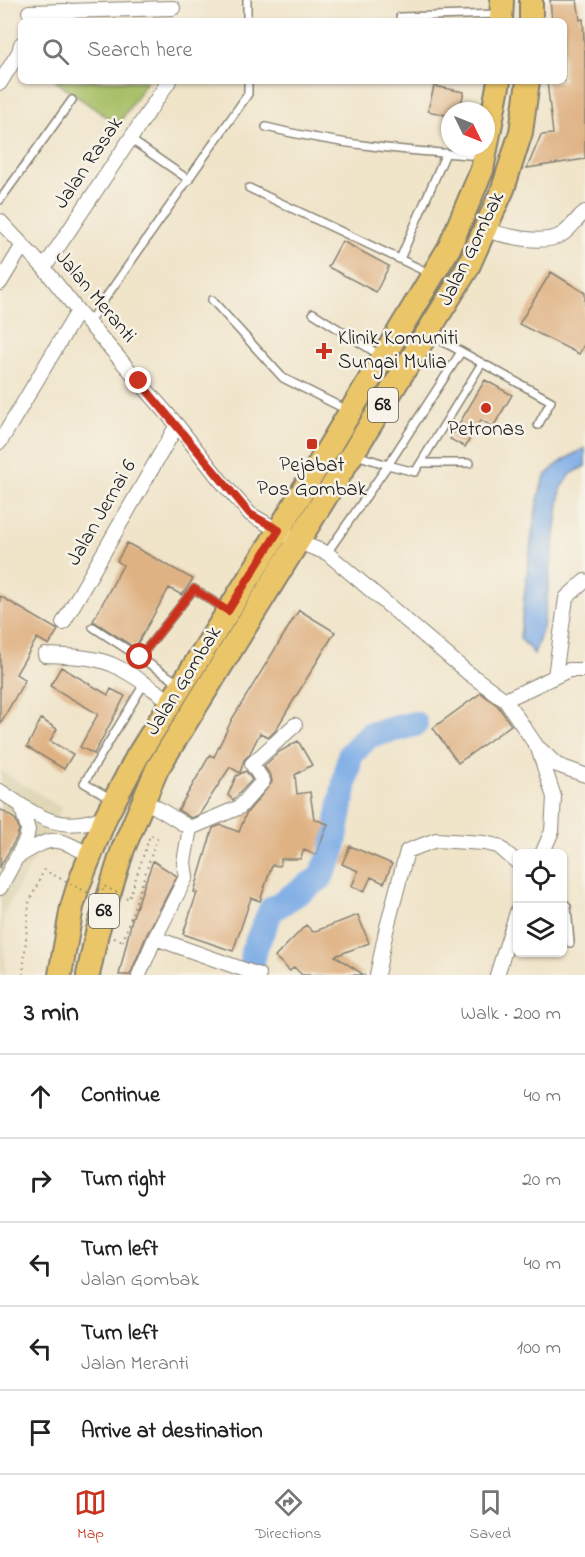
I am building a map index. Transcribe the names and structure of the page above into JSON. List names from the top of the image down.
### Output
{
  "streets": {
    "main road": ["Jalan Gombak", "68"],
    "street": ["Jalan Rasak", "Jalan Meranti", "Jalan Jernai 6"]
  },
  "crossings": [
    ["Jalan Rasak", "Jalan Meranti"],
    ["Jalan Gombak", "Jalan Meranti"],
    ["Jalan Meranti", "Jalan Jernai 6"]
  ],
  "places": {
    "health": ["Klinik Komuniti Sungai Mulia"],
    "other": ["Petronas"],
    "transit": ["Pejabat Pos Gombak"]
  },
  "north": "bottom right",
  "page": {
    "search": "Search here",
    "heading": ["3 min", "Walk · 200 m"],
    "list": [
      ["Continue", "40 m"],
      ["Turn right", "20 m"],
      ["Turn left", "Jalan Gombak", "40 m"],
      ["Turn left", "Jalan Meranti", "100 m"],
      "Arrive at destination"
    ],
    "nav": ["Map", "Directions", "Saved"]
  }
}
